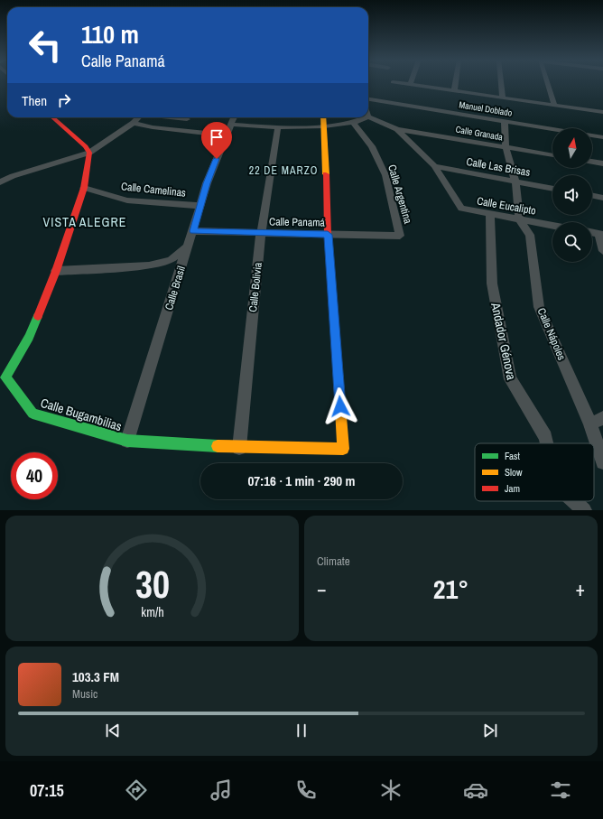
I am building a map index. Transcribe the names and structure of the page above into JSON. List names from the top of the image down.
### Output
{
  "streets": {
    "street": [
      "Manuel Doblado",
      "Calle Granada",
      "Calle Las Brisas",
      "Calle Camelinas",
      "Calle Argentina",
      "Calle Eucalipto",
      "Calle Panamá",
      "Calle Bolivia",
      "Calle Brasil",
      "Calle Nápoles",
      "Andador Génova",
      "Calle Bugambilias"
    ]
  },
  "crossings": [
    ["Manuel Doblado", "Calle Nápoles"],
    ["Calle Granada", "Calle Nápoles"],
    ["Calle Las Brisas", "Calle Eucalipto"],
    ["Calle Las Brisas", "Calle Nápoles"],
    ["Calle Camelinas", "Calle Brasil"],
    ["Calle Camelinas", "Calle Bugambilias"],
    ["Calle Argentina", "Calle Panamá"],
    ["Calle Eucalipto", "Calle Nápoles"],
    ["Calle Eucalipto", "Andador Génova"],
    ["Calle Panamá", "Calle Bolivia"],
    ["Calle Panamá", "Calle Brasil"],
    ["Calle Panamá", "Calle Bugambilias"],
    ["Calle Bolivia", "Calle Bugambilias"],
    ["Calle Brasil", "Calle Bugambilias"]
  ],
  "districts": ["22 DE MARZO", "VISTA ALEGRE"],
  "legend": ["Fast", "Slow", "Jam"],
  "north": "top",
  "page": {
    "turn": ["110 m", "Calle Panamá"],
    "then": "Then",
    "limit": "40",
    "trip": "07:16 · 1 min · 290 m",
    "tile": "Climate",
    "heat": ["−", "21°", "+"],
    "song": ["103.3 FM", "Music"],
    "tabs": "07:15",
    "gauge": ["30", "km/h"]
  }
}
